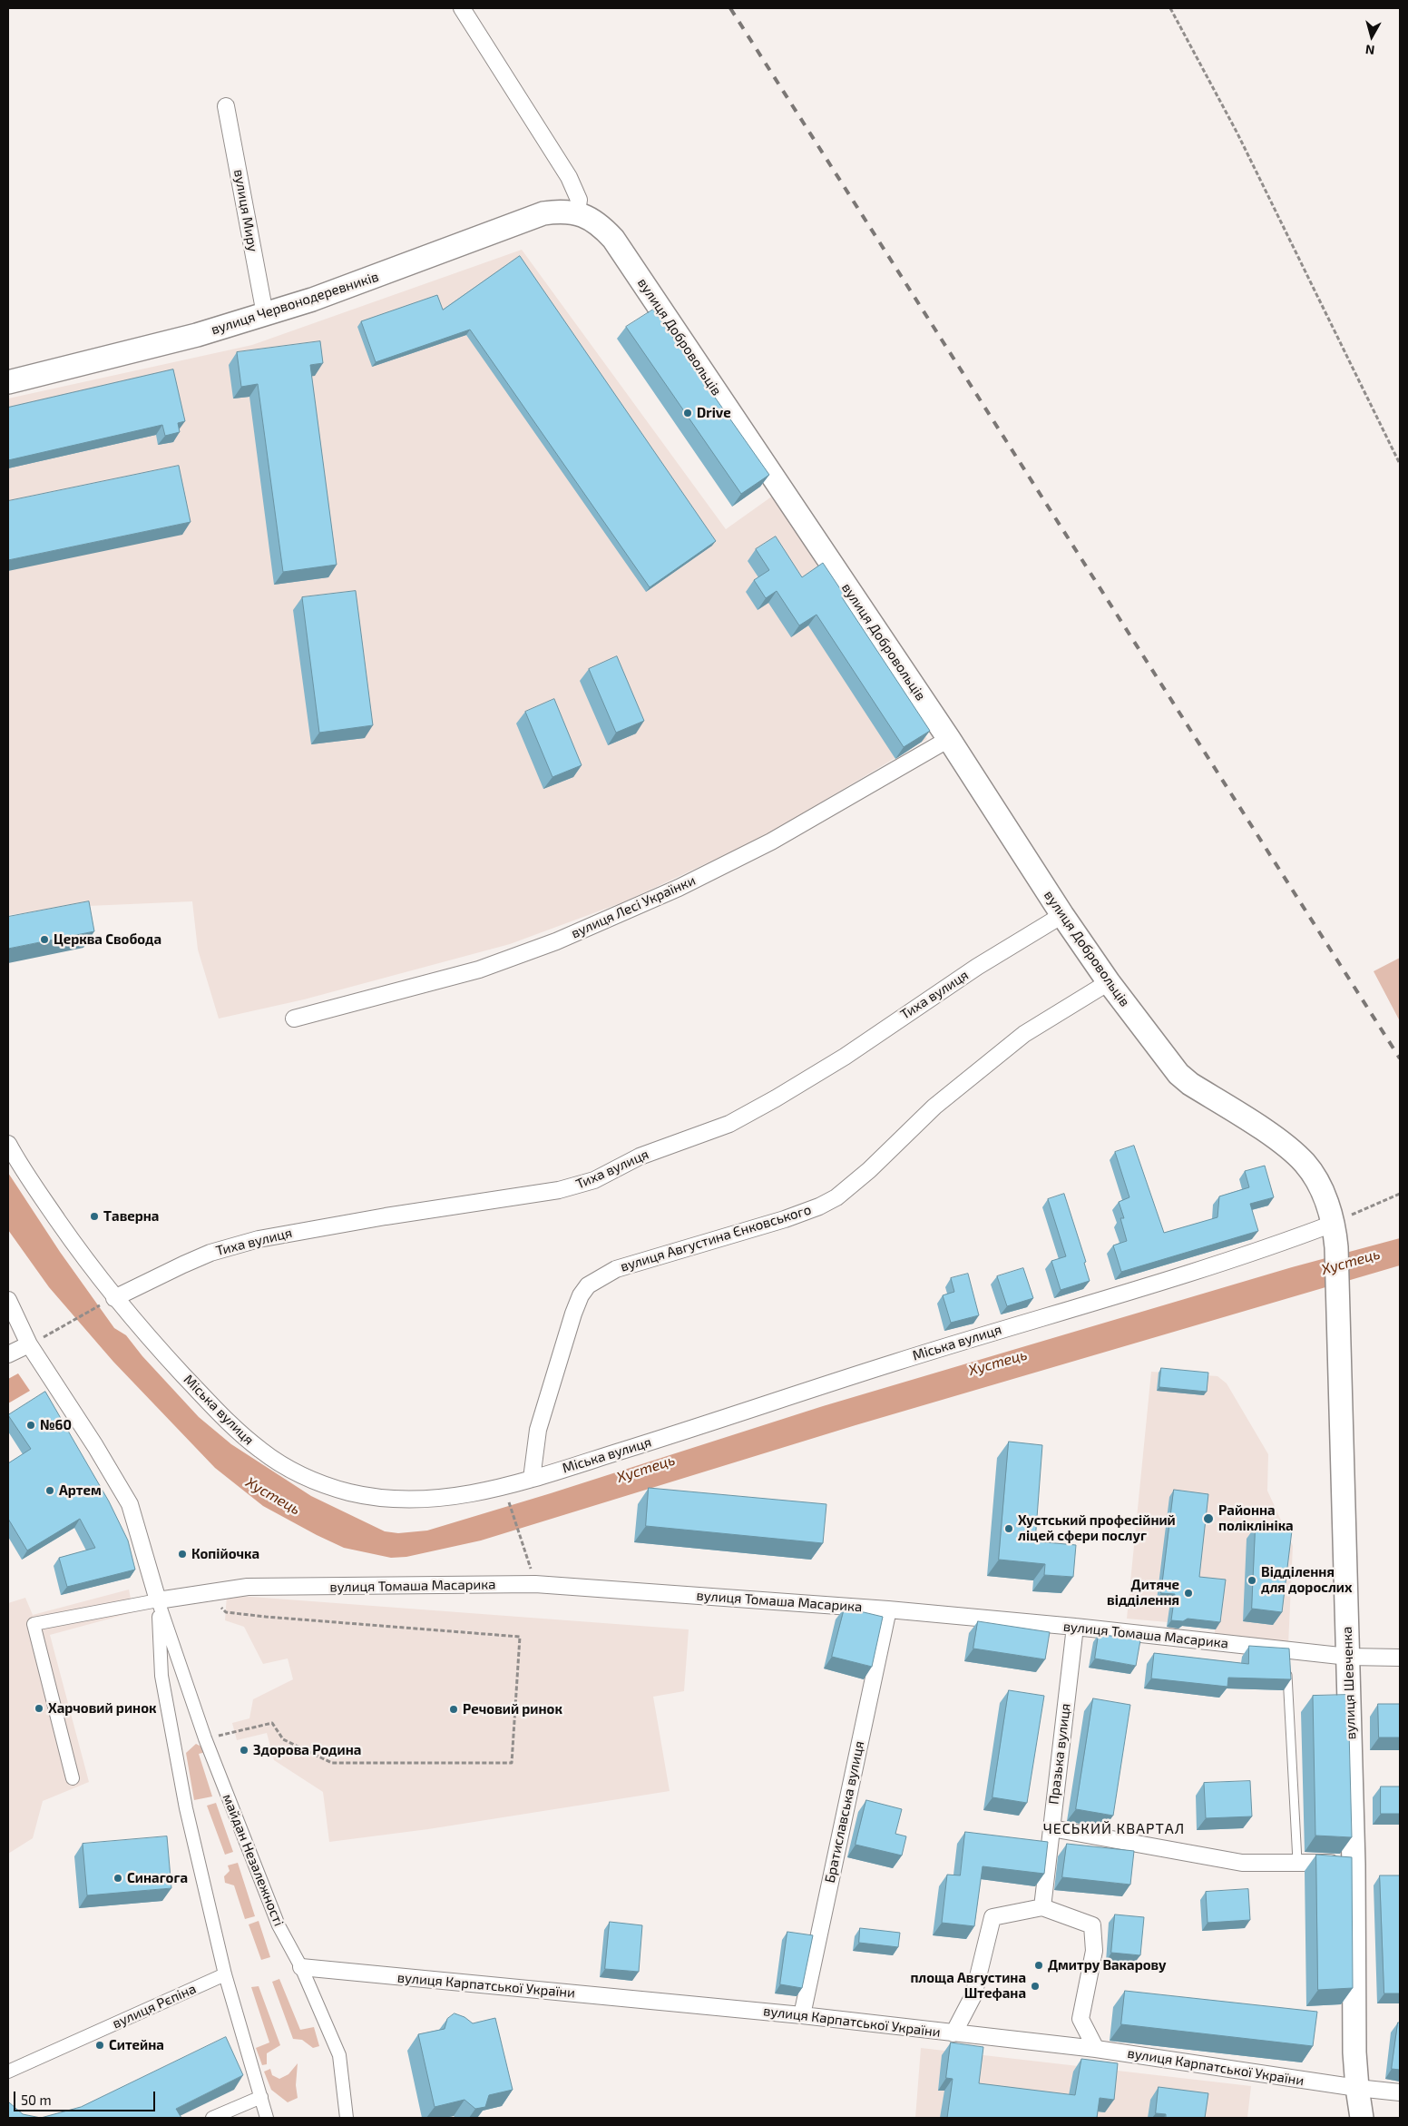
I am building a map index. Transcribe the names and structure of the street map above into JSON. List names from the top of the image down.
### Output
{
  "streets": {
    "main road": ["вулиця Червонодеревників", "вулиця Добровольців", "вулиця Шевченка"],
    "street": [
      "вулиця Миру",
      "вулиця Лесі Українки",
      "Тиха вулиця",
      "вулиця Августина Єнковського",
      "Міська вулиця",
      "вулиця Томаша Масарика",
      "Празька вулиця",
      "Братиславська вулиця",
      "майдан Незалежності",
      "вулиця Карпатської України",
      "вулиця Рєпіна"
    ]
  },
  "crossings": [
    ["вулиця Миру", "вулиця Червонодеревників"],
    ["вулиця Червонодеревників", "вулиця Добровольців"],
    ["вулиця Добровольців", "вулиця Лесі Українки"],
    ["вулиця Добровольців", "Тиха вулиця"],
    ["вулиця Добровольців", "вулиця Августина Єнковського"],
    ["вулиця Добровольців", "Міська вулиця"],
    ["вулиця Добровольців", "вулиця Шевченка"],
    ["Тиха вулиця", "Міська вулиця"],
    ["вулиця Августина Єнковського", "Міська вулиця"],
    ["вулиця Томаша Масарика", "вулиця Шевченка"],
    ["вулиця Томаша Масарика", "Празька вулиця"],
    ["вулиця Томаша Масарика", "Братиславська вулиця"],
    ["вулиця Томаша Масарика", "майдан Незалежності"],
    ["вулиця Шевченка", "вулиця Карпатської України"],
    ["Братиславська вулиця", "вулиця Карпатської України"],
    ["майдан Незалежності", "вулиця Карпатської України"],
    ["майдан Незалежності", "вулиця Рєпіна"]
  ],
  "districts": ["ЧЕСЬКИЙ КВАРТАЛ"],
  "water": ["Хустець"],
  "places": [
    "Drive",
    "Церква Свобода",
    "Таверна",
    "№60",
    "Артем",
    "Районна поліклініка",
    "Хустський професійний ліцей сфери послуг",
    "Копійочка",
    "Відділення для дорослих",
    "Дитяче відділення",
    "Харчовий ринок",
    "Речовий ринок",
    "Здорова Родина",
    "Синагога",
    "Дмитру Вакарову",
    "площа Августина Штефана",
    "Ситейна"
  ],
  "scale_bar": "50 m",
  "north": "bottom"
}
